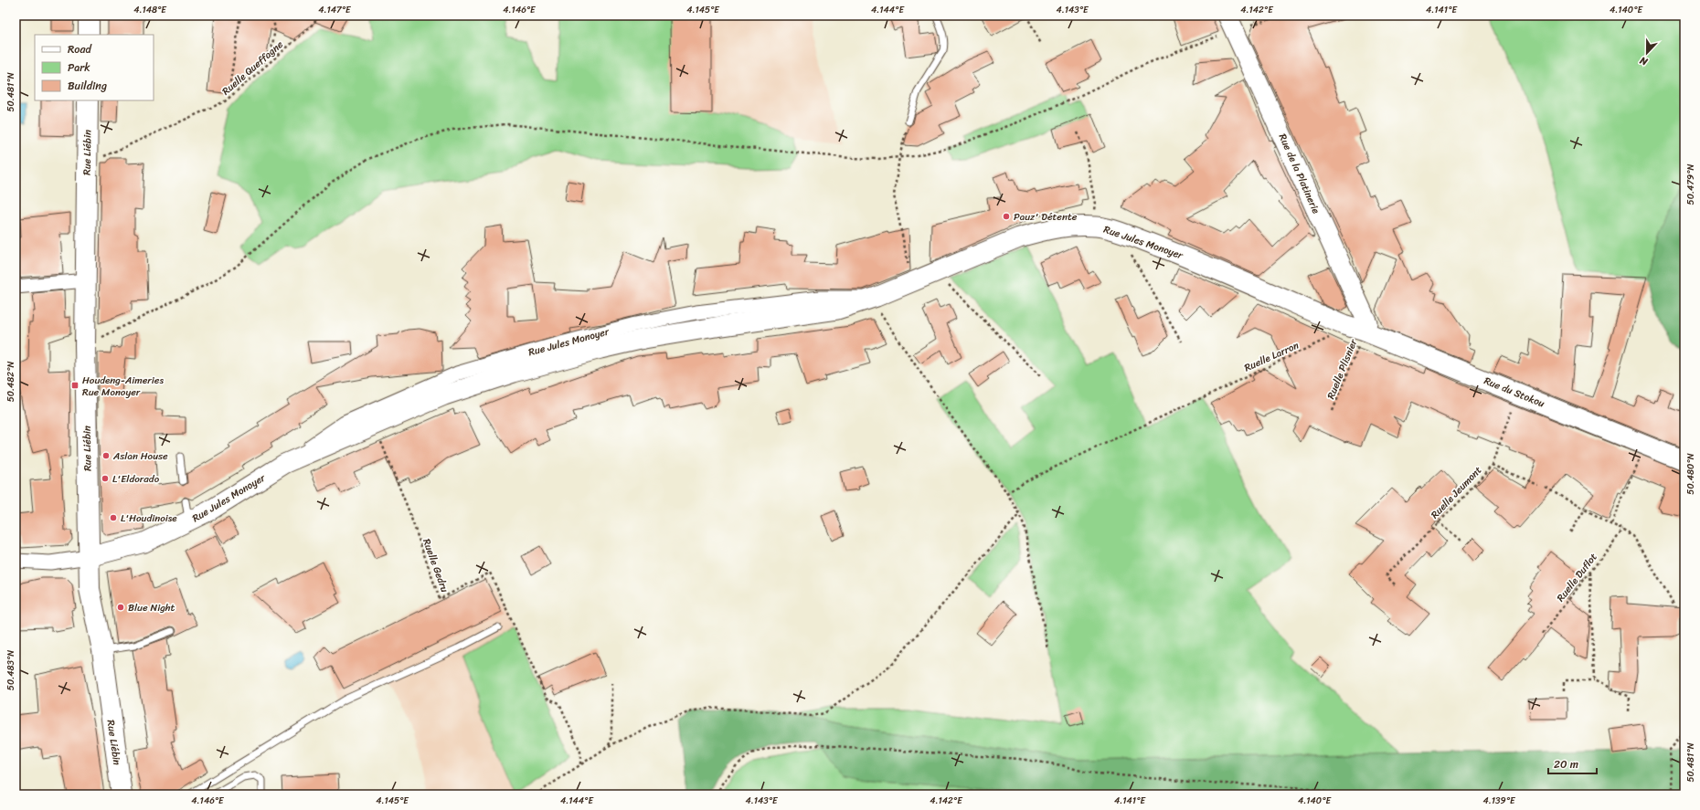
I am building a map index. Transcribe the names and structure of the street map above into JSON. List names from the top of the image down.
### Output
{
  "streets": {
    "main road": ["Rue Liébin"],
    "street": ["Rue de la Platinerie", "Rue Jules Monoyer", "Rue du Stokou"],
    "path": [
      "Ruelle Queffagne",
      "Ruelle Larron",
      "Ruelle Plisnier",
      "Ruelle Jeumont",
      "Ruelle Gedru",
      "Ruelle Duflot"
    ]
  },
  "crossings": [
    ["Rue Liébin", "Rue Jules Monoyer"],
    ["Rue de la Platinerie", "Ruelle Plisnier"],
    ["Rue de la Platinerie", "Rue du Stokou"],
    ["Rue Jules Monoyer", "Ruelle Larron"],
    ["Rue Jules Monoyer", "Rue du Stokou"],
    ["Rue Jules Monoyer", "Ruelle Gedru"],
    ["Ruelle Larron", "Rue du Stokou"],
    ["Ruelle Plisnier", "Rue du Stokou"],
    ["Rue du Stokou", "Ruelle Jeumont"]
  ],
  "places": {
    "other": [
      "Pauz' Détente",
      "Aslan House",
      "L'Eldorado",
      "L'Houdinoise",
      "Blue Night"
    ],
    "transit": ["Houdeng-Aimeries Rue Monoyer"]
  },
  "legend": ["Road", "Park", "Building"],
  "scale_bar": "20 m",
  "north": "bottom",
  "coordinates": [
    "4.148°E",
    "4.147°E",
    "4.146°E",
    "4.145°E",
    "4.144°E",
    "4.143°E",
    "4.142°E",
    "4.141°E",
    "4.140°E",
    "50.481°N",
    "50.479°N",
    "50.482°N",
    "50.480°N",
    "50.483°N",
    "4.139°E"
  ]
}
